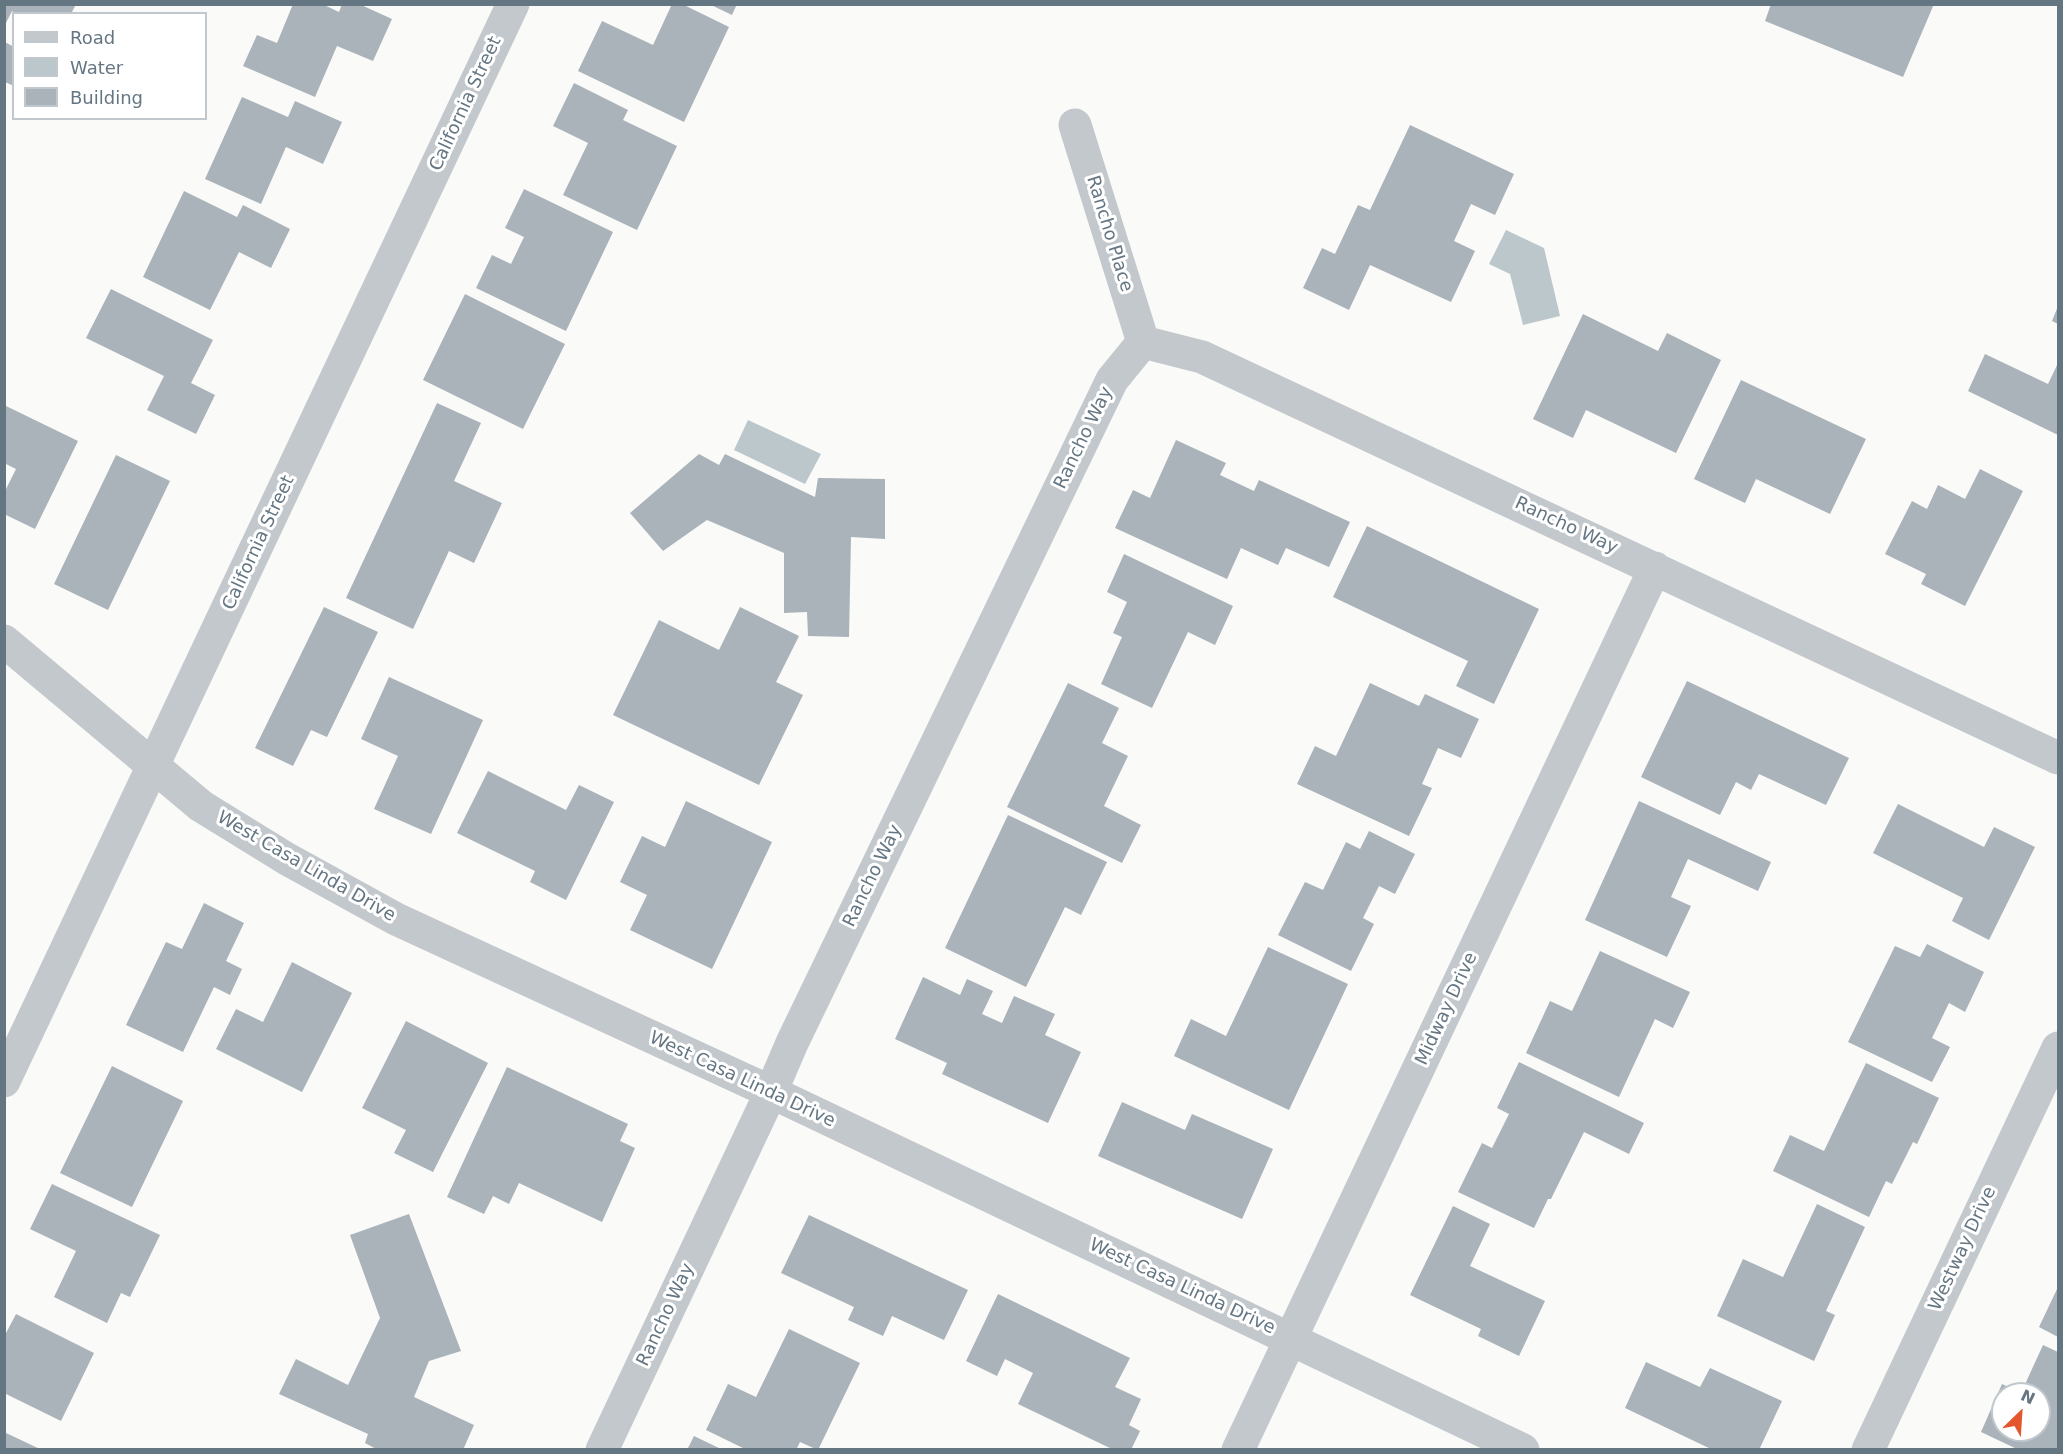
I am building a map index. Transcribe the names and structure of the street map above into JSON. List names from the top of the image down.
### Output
{
  "streets": {
    "street": [
      "California Street",
      "Rancho Place",
      "Rancho Way",
      "West Casa Linda Drive",
      "Midway Drive",
      "Westway Drive"
    ]
  },
  "crossings": [
    ["California Street", "West Casa Linda Drive"],
    ["Rancho Place", "Rancho Way"],
    ["Rancho Way", "West Casa Linda Drive"],
    ["Rancho Way", "Midway Drive"],
    ["West Casa Linda Drive", "Midway Drive"]
  ],
  "legend": ["Road", "Water", "Building"],
  "north": "top right"
}
